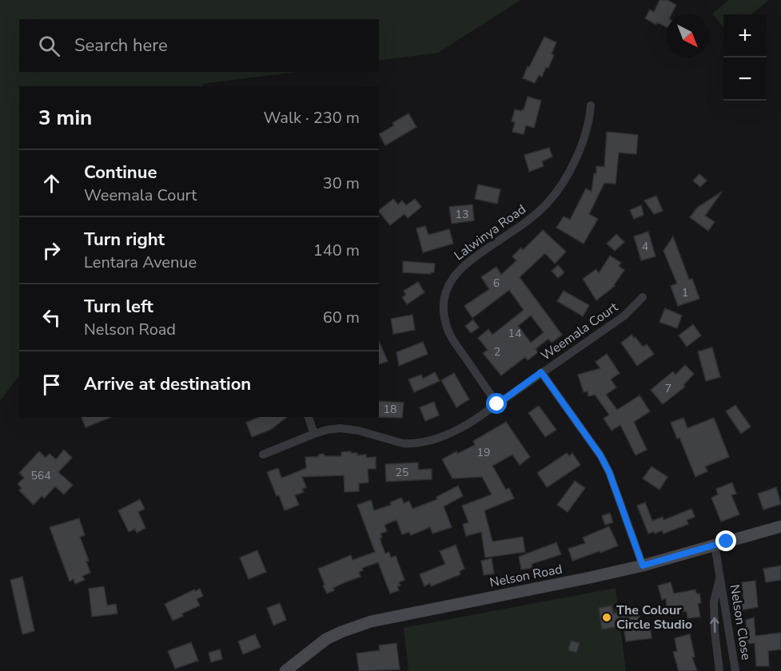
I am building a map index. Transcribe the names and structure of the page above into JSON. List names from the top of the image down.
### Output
{
  "streets": {
    "main road": ["Nelson Road"],
    "street": ["Lalwinya Road", "Weemala Court", "Nelson Close"]
  },
  "crossings": [
    ["Lalwinya Road", "Weemala Court"],
    ["Nelson Road", "Nelson Close"]
  ],
  "places": ["The Colour Circle Studio"],
  "house_numbers": [
    "13",
    "4",
    "6",
    "1",
    "14",
    "2",
    "7",
    "18",
    "19",
    "25",
    "564"
  ],
  "north": "bottom right",
  "page": {
    "map_buttons": ["+", "−"],
    "search": "Search here",
    "heading": ["3 min", "Walk · 230 m"],
    "list": [
      ["Continue", "Weemala Court", "30 m"],
      ["Turn right", "Lentara Avenue", "140 m"],
      ["Turn left", "Nelson Road", "60 m"],
      "Arrive at destination"
    ]
  }
}
